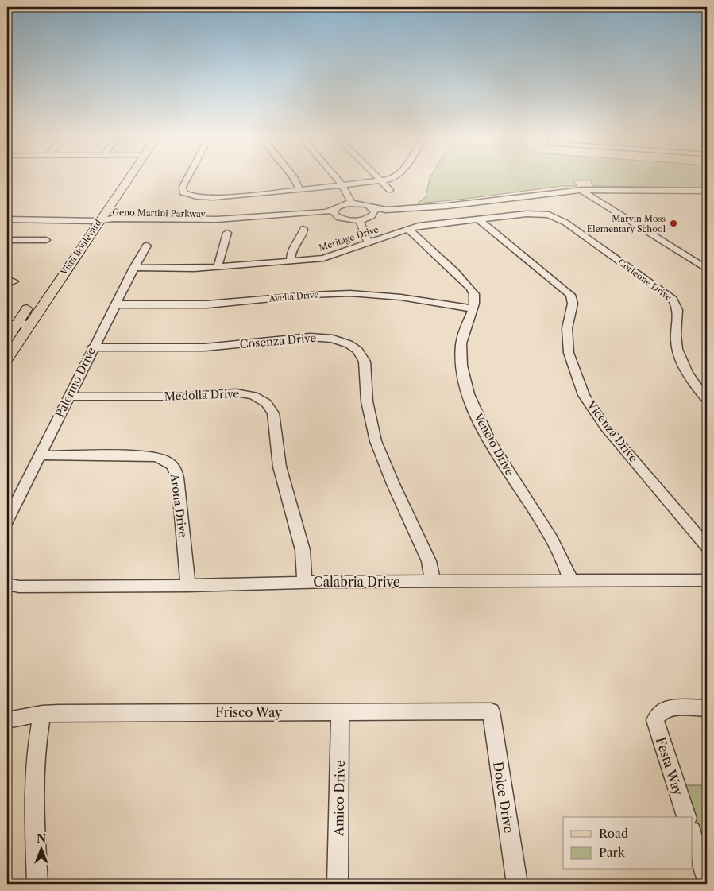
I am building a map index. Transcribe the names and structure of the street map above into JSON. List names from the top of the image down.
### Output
{
  "streets": {
    "main road": ["Vista Boulevard"],
    "street": [
      "Geno Martini Parkway",
      "Meritage Drive",
      "Corleone Drive",
      "Avella Drive",
      "Cosenza Drive",
      "Palermo Drive",
      "Medolla Drive",
      "Vicenza Drive",
      "Veneto Drive",
      "Arona Drive",
      "Calabria Drive",
      "Frisco Way",
      "Festa Way",
      "Dolce Drive",
      "Amico Drive"
    ]
  },
  "crossings": [
    ["Geno Martini Parkway", "Vista Boulevard"],
    ["Meritage Drive", "Corleone Drive"],
    ["Meritage Drive", "Palermo Drive"],
    ["Meritage Drive", "Vicenza Drive"],
    ["Meritage Drive", "Veneto Drive"],
    ["Avella Drive", "Palermo Drive"],
    ["Avella Drive", "Veneto Drive"],
    ["Cosenza Drive", "Palermo Drive"],
    ["Cosenza Drive", "Calabria Drive"],
    ["Palermo Drive", "Medolla Drive"],
    ["Palermo Drive", "Arona Drive"],
    ["Medolla Drive", "Calabria Drive"],
    ["Veneto Drive", "Calabria Drive"],
    ["Arona Drive", "Calabria Drive"],
    ["Frisco Way", "Dolce Drive"],
    ["Frisco Way", "Amico Drive"]
  ],
  "places": ["Marvin Moss Elementary School"],
  "legend": ["Road", "Park"],
  "north": "top"
}
